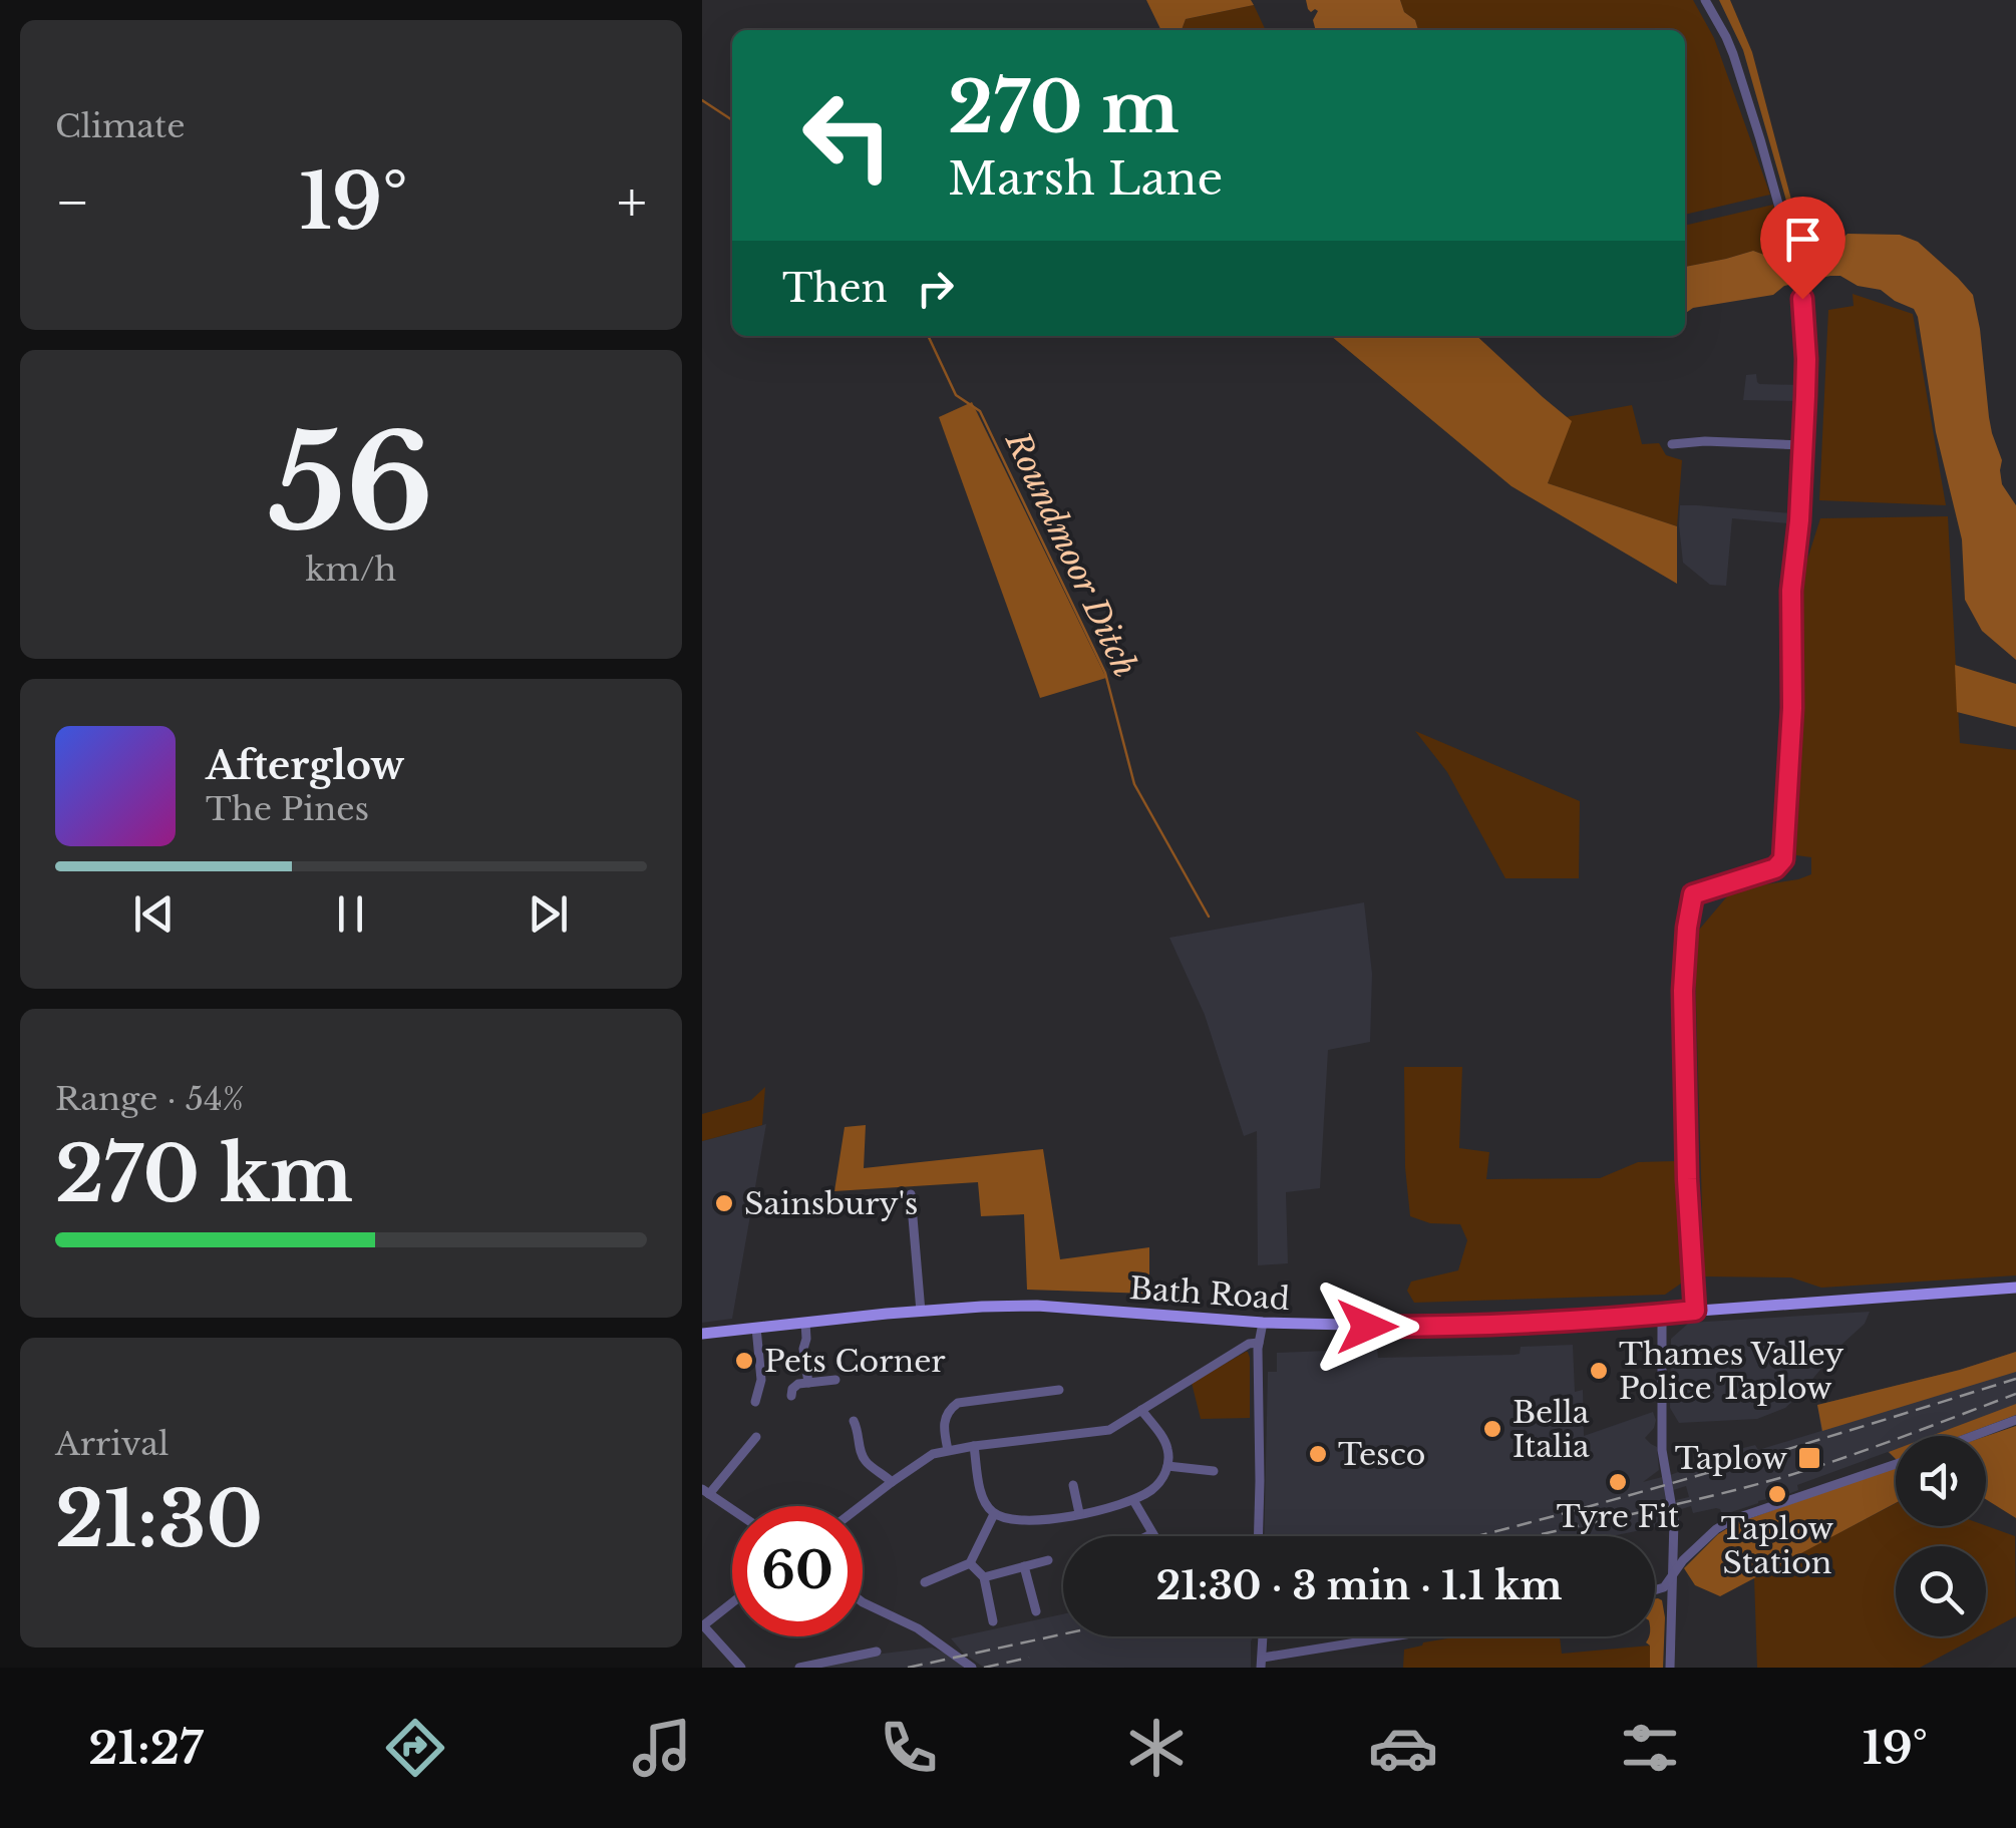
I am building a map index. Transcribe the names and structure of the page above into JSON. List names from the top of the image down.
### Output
{
  "streets": {
    "main road": ["Bath Road"]
  },
  "water": ["Roundmoor Ditch"],
  "places": {
    "other": [
      "Sainsbury's",
      "Pets Corner",
      "Thames Valley Police Taplow",
      "Bella Italia",
      "Tesco",
      "Tyre Fit",
      "Taplow Station"
    ],
    "transit": ["Taplow"]
  },
  "page": {
    "tile": [
      "Climate",
      ["56", "km/h"],
      ["Range · 54%", "270 km"],
      ["Arrival", "21:30"]
    ],
    "turn": ["270 m", "Marsh Lane"],
    "heat": ["−", "19°", "+"],
    "then": "Then",
    "song": ["Afterglow", "The Pines"],
    "limit": "60",
    "trip": "21:30 · 3 min · 1.1 km",
    "tabs": ["21:27", "19°"]
  }
}
